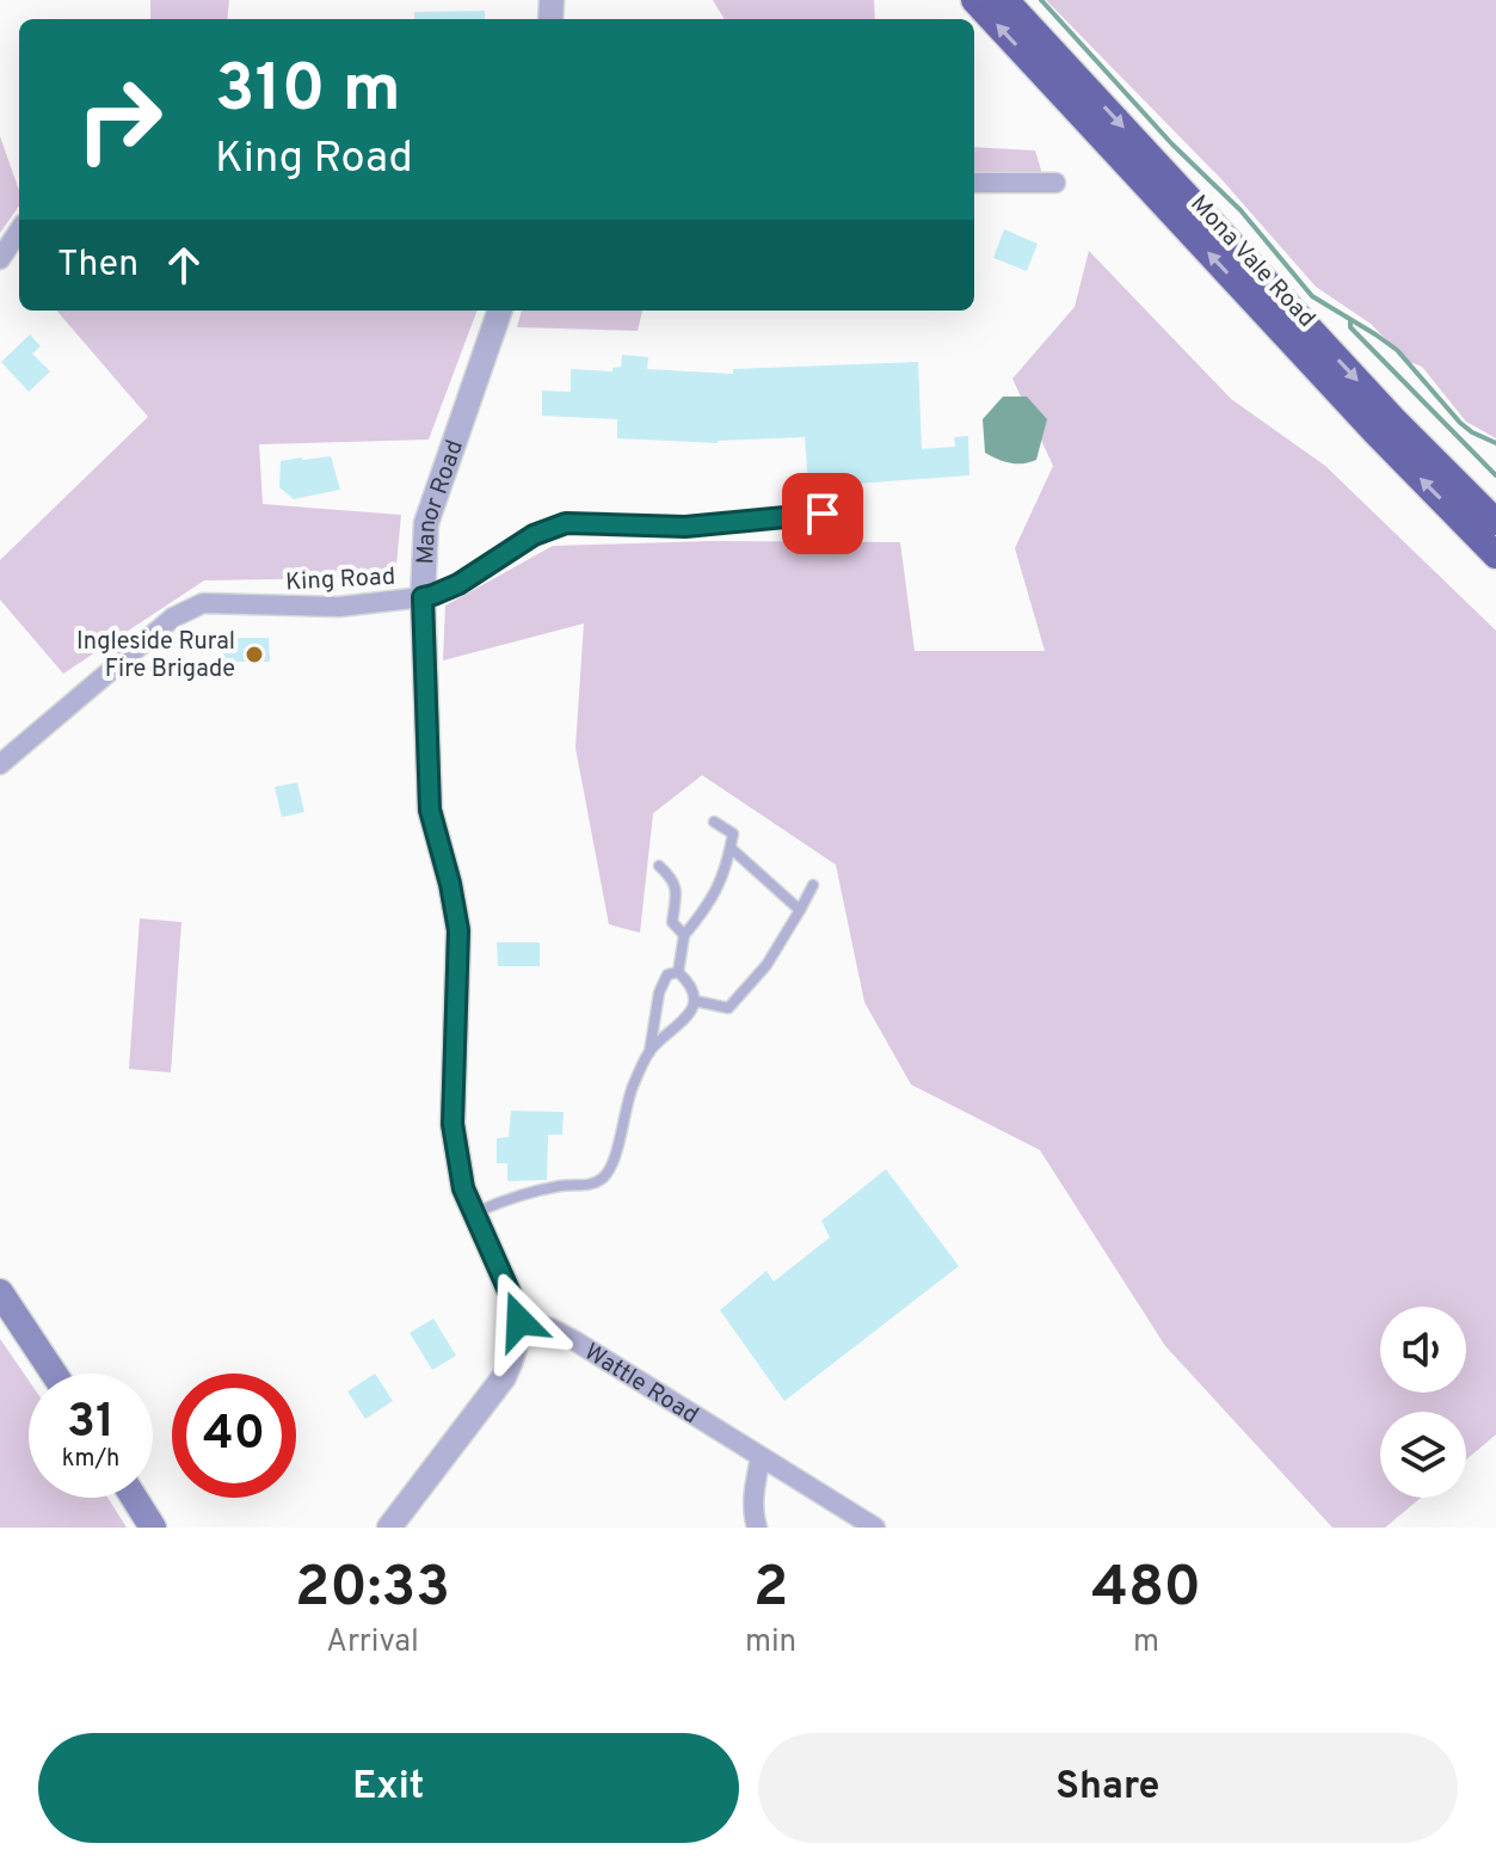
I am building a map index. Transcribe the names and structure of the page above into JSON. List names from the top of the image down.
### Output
{
  "streets": {
    "highway": ["Mona Vale Road"],
    "street": ["Manor Road", "King Road", "Wattle Road"]
  },
  "crossings": [
    ["Manor Road", "King Road"],
    ["Manor Road", "Wattle Road"]
  ],
  "places": ["Ingleside Rural Fire Brigade"],
  "page": {
    "turn": ["310 m", "King Road"],
    "then": "Then",
    "speed": "31 km/h",
    "limit": "40",
    "eta": [
      "20:33",
      "Arrival",
      "2",
      "min",
      "480",
      "m"
    ],
    "buttons": ["Exit", "Share"]
  }
}
